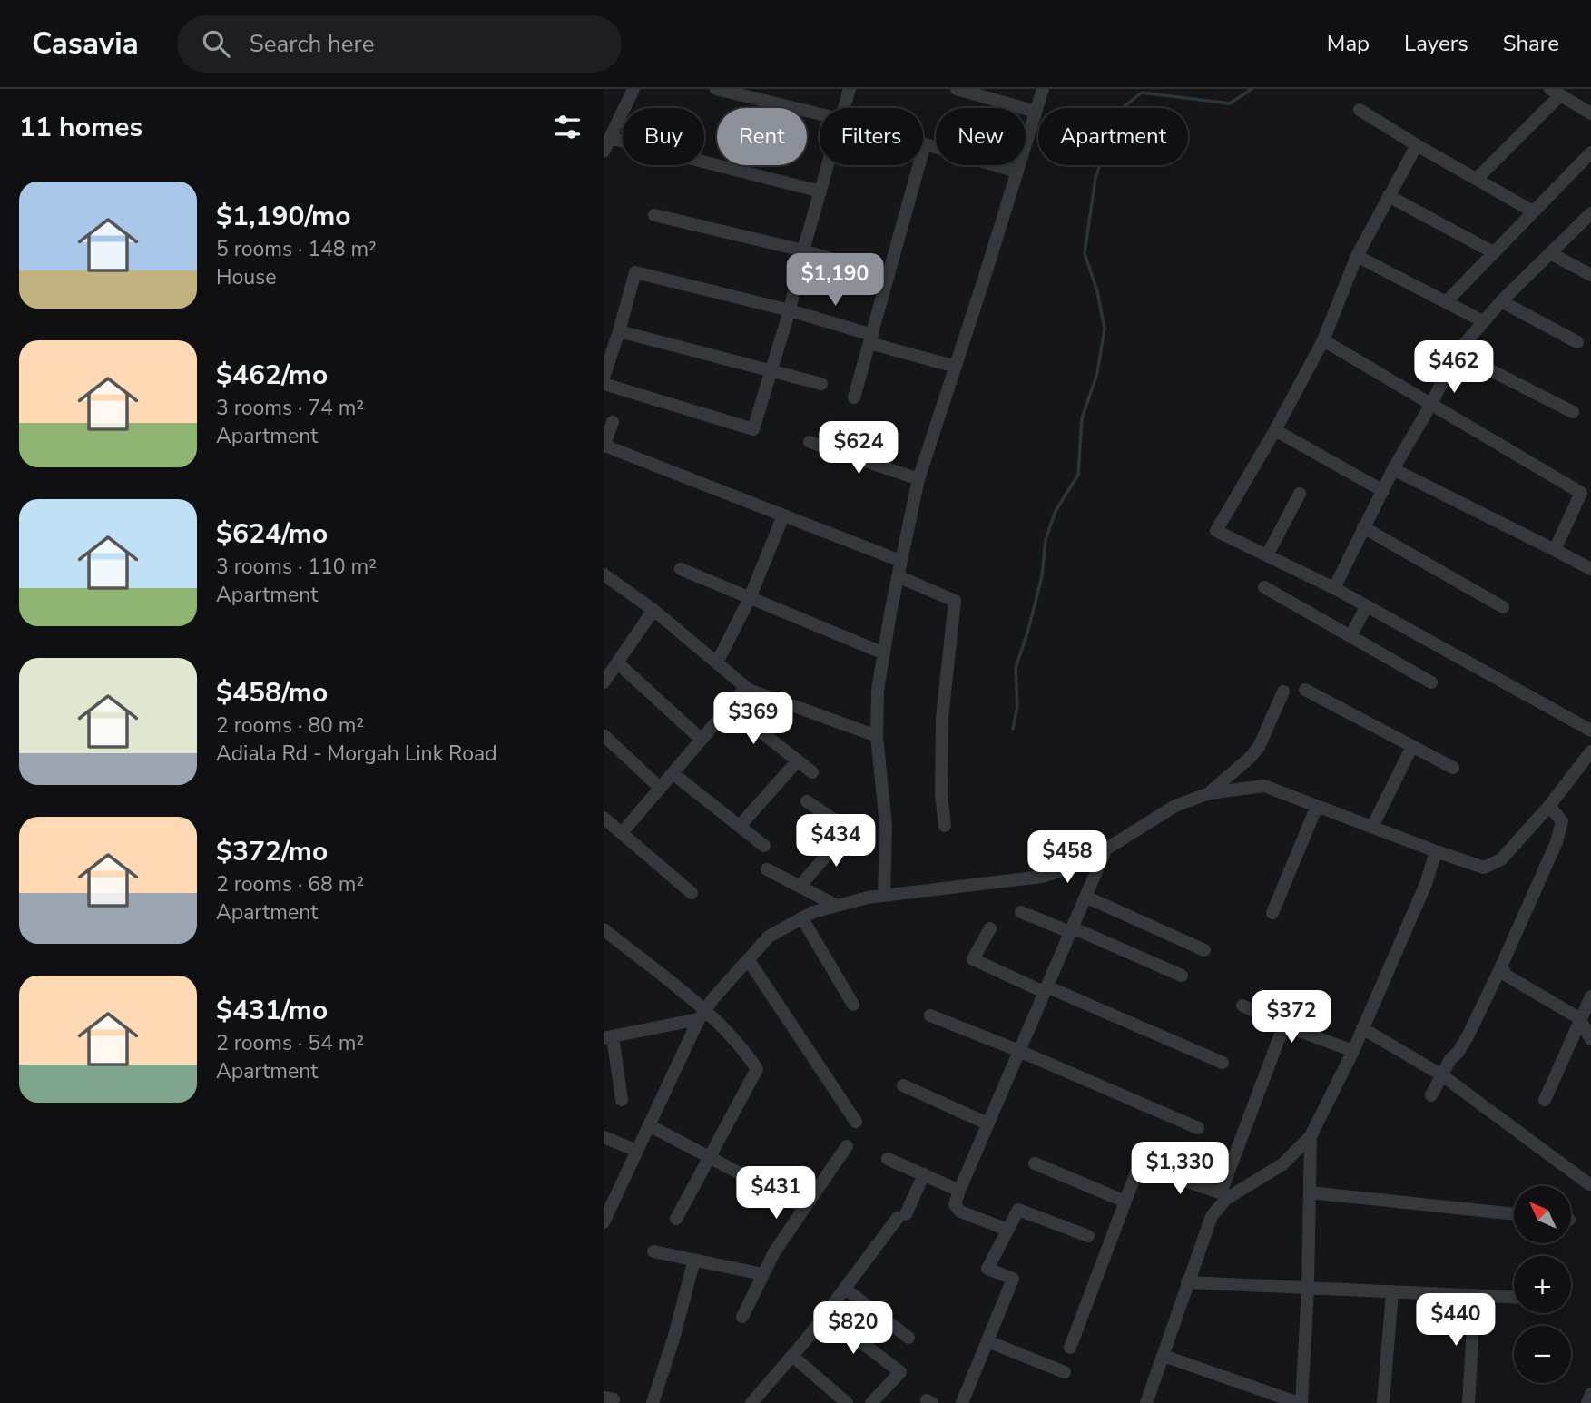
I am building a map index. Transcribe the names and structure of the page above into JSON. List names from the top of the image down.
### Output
{
  "north": "top left",
  "page": {
    "header": "Casavia",
    "search": "Search here",
    "nav": ["Map", "Layers", "Share"],
    "heading": "11 homes",
    "chip": [
      "Buy",
      "Rent",
      "Filters",
      "New",
      "Apartment"
    ],
    "list": [
      {
        "name": "$1,190/mo",
        "note": "5 rooms · 148 m² · House"
      },
      {
        "name": "$462/mo",
        "note": "3 rooms · 74 m² · Apartment"
      },
      {
        "name": "$624/mo",
        "note": "3 rooms · 110 m² · Apartment"
      },
      {
        "name": "$458/mo",
        "note": "2 rooms · 80 m² · Adiala Rd - Morgah Link Road"
      },
      {
        "name": "$372/mo",
        "note": "2 rooms · 68 m² · Apartment"
      },
      {
        "name": "$431/mo",
        "note": "2 rooms · 54 m² · Apartment"
      }
    ],
    "price": [
      "$1,190",
      "$462",
      "$624",
      "$369",
      "$434",
      "$458",
      "$372",
      "$1,330",
      "$431",
      "$440",
      "$820"
    ],
    "map_buttons": ["+", "−"]
  }
}
